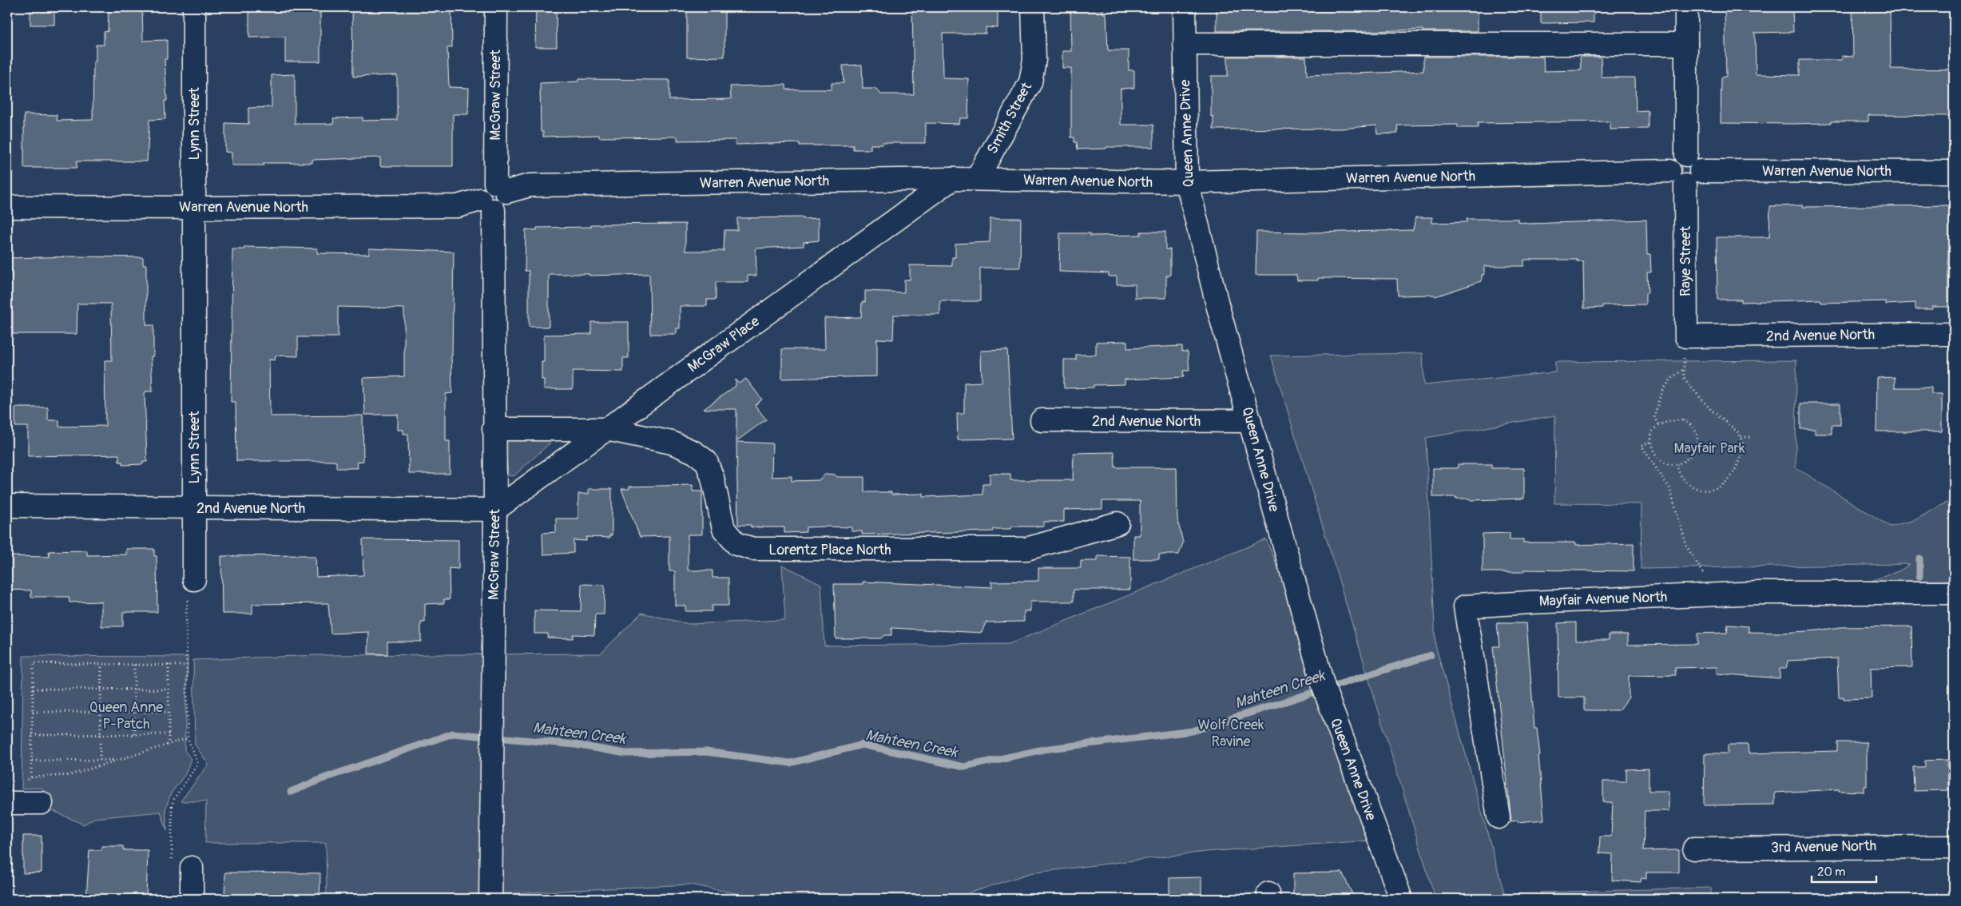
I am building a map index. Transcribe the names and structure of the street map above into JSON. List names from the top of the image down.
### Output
{
  "streets": {
    "street": [
      "McGraw Street",
      "Smith Street",
      "Lynn Street",
      "Queen Anne Drive",
      "Warren Avenue North",
      "Raye Street",
      "2nd Avenue North",
      "McGraw Place",
      "Lorentz Place North",
      "Mayfair Avenue North",
      "3rd Avenue North"
    ]
  },
  "crossings": [
    ["McGraw Street", "Warren Avenue North"],
    ["McGraw Street", "2nd Avenue North"],
    ["McGraw Street", "McGraw Place"],
    ["Smith Street", "Warren Avenue North"],
    ["Lynn Street", "Warren Avenue North"],
    ["Lynn Street", "2nd Avenue North"],
    ["Queen Anne Drive", "Warren Avenue North"],
    ["Queen Anne Drive", "2nd Avenue North"],
    ["Warren Avenue North", "Raye Street"],
    ["Warren Avenue North", "McGraw Place"],
    ["Raye Street", "2nd Avenue North"],
    ["2nd Avenue North", "McGraw Place"],
    ["McGraw Place", "Lorentz Place North"]
  ],
  "water": ["Mahteen Creek"],
  "parks": ["Mayfair Park", "Queen Anne P-Patch", "Wolf Creek Ravine"],
  "scale_bar": "20 m"
}
